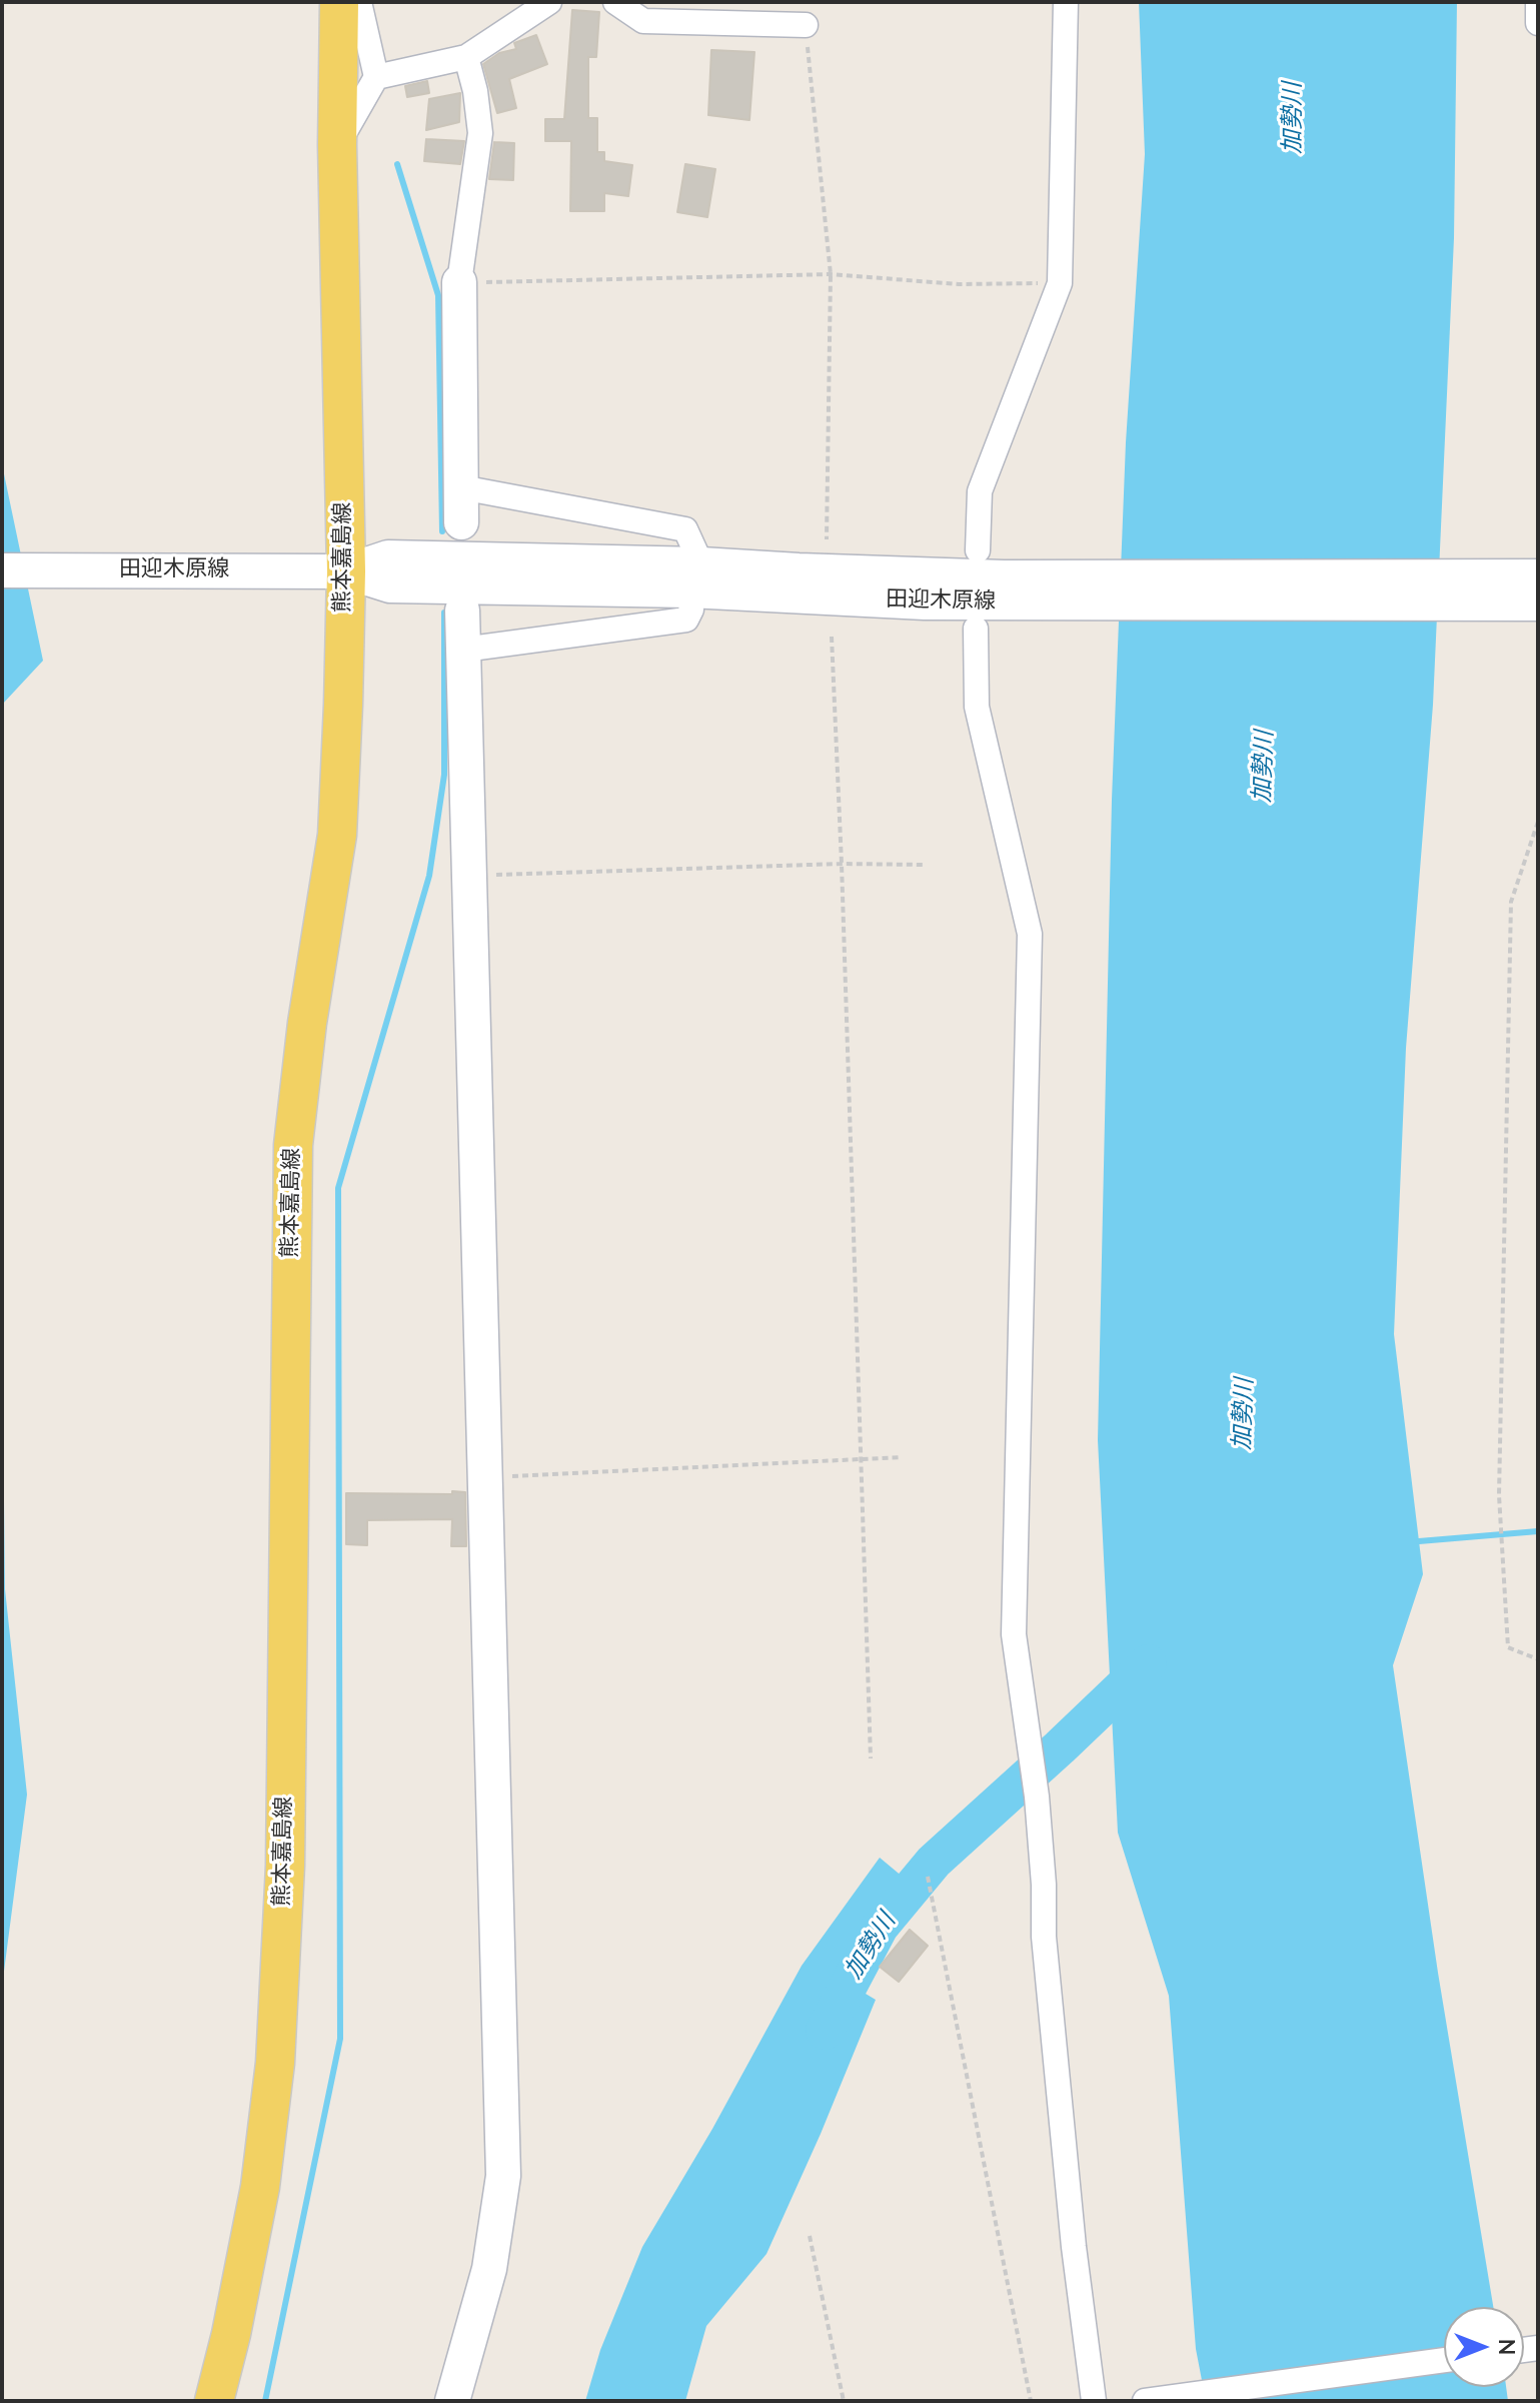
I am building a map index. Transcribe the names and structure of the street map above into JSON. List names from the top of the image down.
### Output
{
  "streets": {
    "main road": ["熊本嘉島線"],
    "street": ["田迎木原線"]
  },
  "crossings": [
    ["熊本嘉島線", "田迎木原線"]
  ],
  "water": ["加勢川"],
  "north": "right"
}
